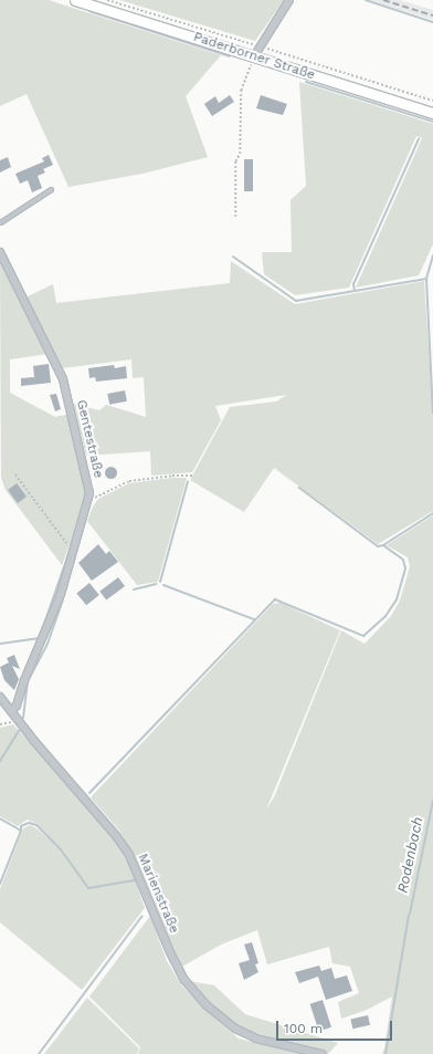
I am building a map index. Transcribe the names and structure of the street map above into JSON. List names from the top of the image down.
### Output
{
  "streets": {
    "main road": ["Paderborner Straße"],
    "street": ["Gentestraße", "Marienstraße"]
  },
  "crossings": [
    ["Gentestraße", "Marienstraße"]
  ],
  "water": ["Rodenbach"],
  "scale_bar": "100 m"
}
